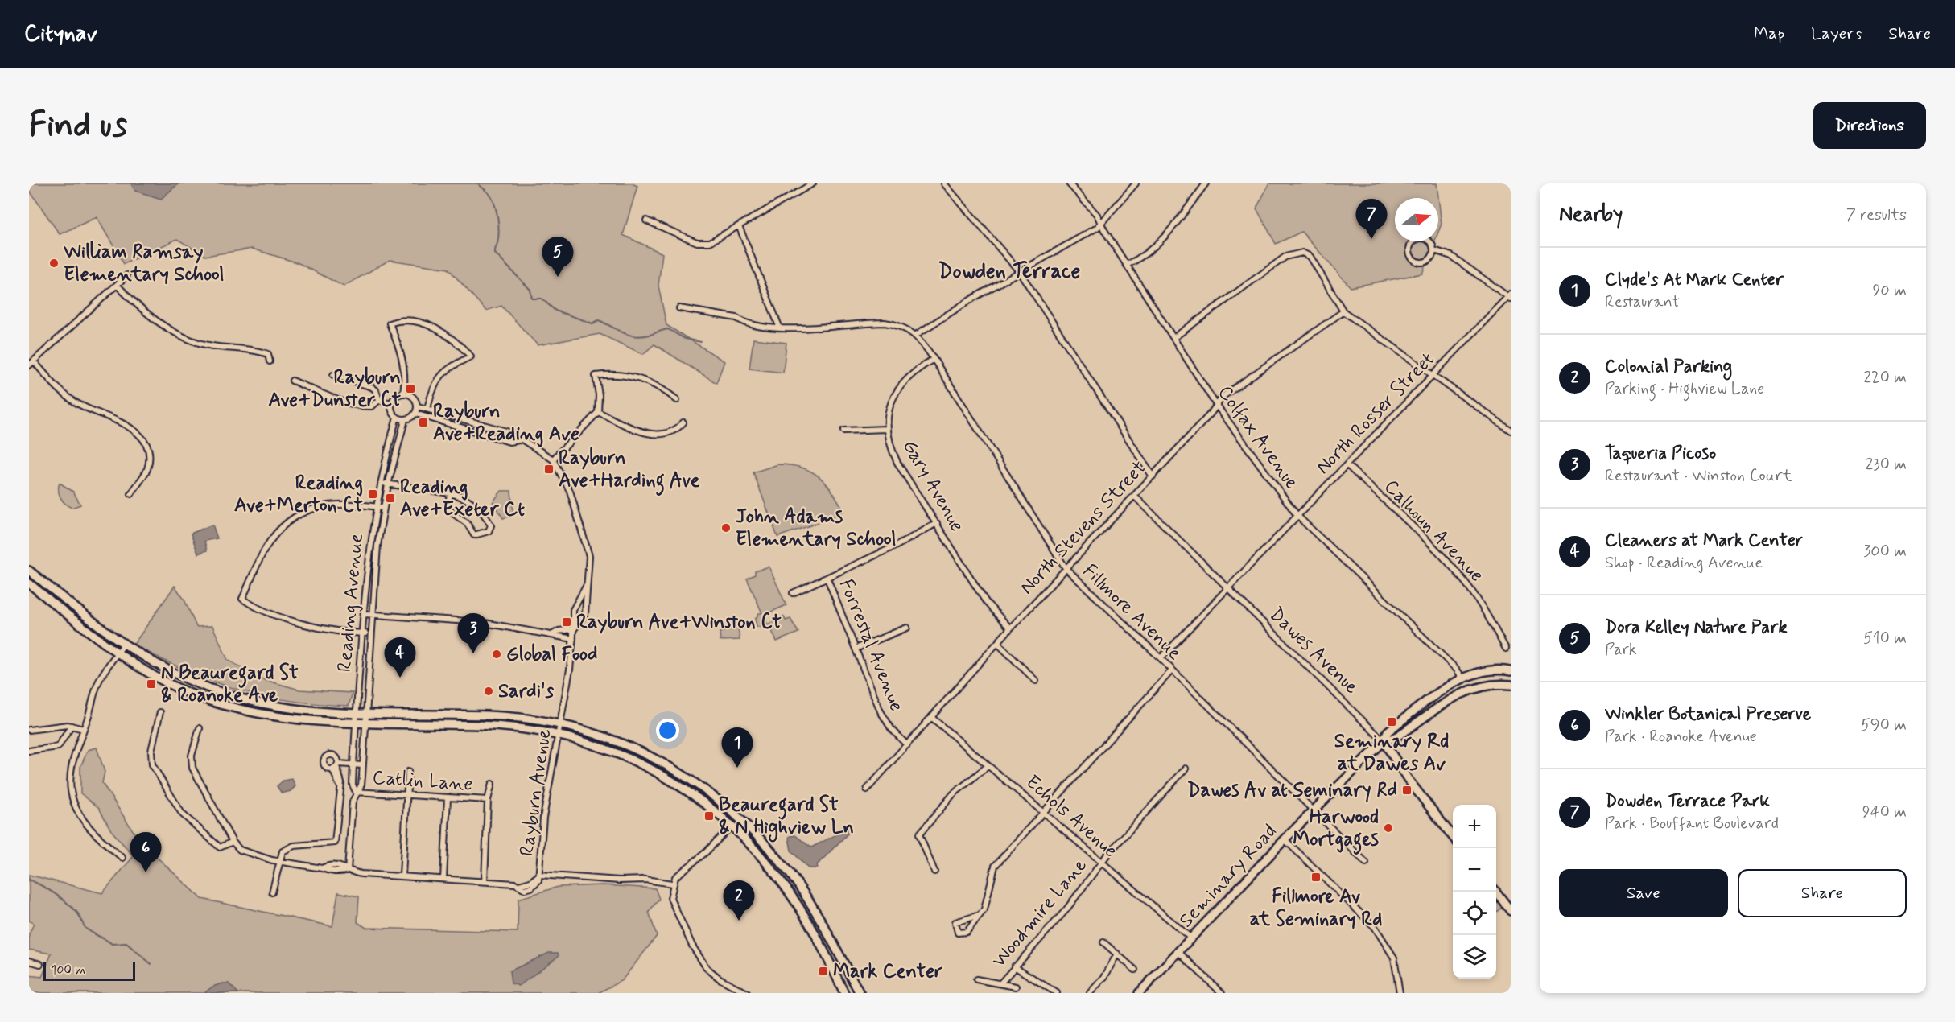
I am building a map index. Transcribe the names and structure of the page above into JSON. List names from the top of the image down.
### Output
{
  "streets": {
    "main road": ["Dawes Avenue", "Seminary Road"],
    "street": [
      "North Rosser Street",
      "Colfax Avenue",
      "Gary Avenue",
      "North Stevens Street",
      "Calhoun Avenue",
      "Reading Avenue",
      "Fillmore Avenue",
      "Forrestal Avenue",
      "Catlin Lane",
      "Rayburn Avenue",
      "Echols Avenue",
      "Woodmire Lane"
    ]
  },
  "crossings": [
    ["North Rosser Street", "Colfax Avenue"],
    ["North Rosser Street", "Calhoun Avenue"],
    ["North Rosser Street", "Fillmore Avenue"],
    ["North Rosser Street", "Dawes Avenue"],
    ["Colfax Avenue", "North Stevens Street"],
    ["Colfax Avenue", "Seminary Road"],
    ["Gary Avenue", "North Stevens Street"],
    ["Gary Avenue", "Fillmore Avenue"],
    ["North Stevens Street", "Fillmore Avenue"],
    ["North Stevens Street", "Forrestal Avenue"],
    ["North Stevens Street", "Dawes Avenue"],
    ["North Stevens Street", "Echols Avenue"],
    ["Reading Avenue", "Catlin Lane"],
    ["Fillmore Avenue", "Seminary Road"],
    ["Dawes Avenue", "Seminary Road"],
    ["Echols Avenue", "Seminary Road"],
    ["Echols Avenue", "Woodmire Lane"]
  ],
  "districts": ["Dowden Terrace"],
  "places": {
    "other": [
      "William Ramsay Elementary School",
      "John Adams Elementary School",
      "Global Food",
      "Sardi's",
      "Harwood Mortgages"
    ],
    "transit": [
      "Rayburn Ave+Dunster Ct",
      "Rayburn Ave+Reading Ave",
      "Rayburn Ave+Harding Ave",
      "Reading Ave+Merton Ct",
      "Reading Ave+Exeter Ct",
      "Rayburn Ave+Winston Ct",
      "N Beauregard St & Roanoke Ave",
      "Seminary Rd at Dawes Av",
      "Dawes Av at Seminary Rd",
      "Beauregard St & N Highview Ln",
      "Fillmore Av at Seminary Rd",
      "Mark Center"
    ]
  },
  "scale_bar": "100 m",
  "north": "right",
  "page": {
    "header": "Citynav",
    "nav": ["Map", "Layers", "Share"],
    "buttons": [
      "Directions",
      ["Save", "Share"]
    ],
    "title": "Find us",
    "heading": ["Nearby", "7 results"],
    "pins": [
      "7",
      "5",
      "3",
      "4",
      "1",
      "6",
      "2"
    ],
    "list": [
      {
        "mark": "1",
        "name": "Clyde's At Mark Center",
        "note": "Restaurant",
        "value": "90 m"
      },
      {
        "mark": "2",
        "name": "Colonial Parking",
        "note": "Parking · Highview Lane",
        "value": "220 m"
      },
      {
        "mark": "3",
        "name": "Taqueria Picoso",
        "note": "Restaurant · Winston Court",
        "value": "230 m"
      },
      {
        "mark": "4",
        "name": "Cleaners at Mark Center",
        "note": "Shop · Reading Avenue",
        "value": "300 m"
      },
      {
        "mark": "5",
        "name": "Dora Kelley Nature Park",
        "note": "Park",
        "value": "510 m"
      },
      {
        "mark": "6",
        "name": "Winkler Botanical Preserve",
        "note": "Park · Roanoke Avenue",
        "value": "590 m"
      },
      {
        "mark": "7",
        "name": "Dowden Terrace Park",
        "note": "Park · Bouffant Boulevard",
        "value": "940 m"
      }
    ],
    "map_buttons": ["+", "−"],
    "scale": "100 m"
  }
}
